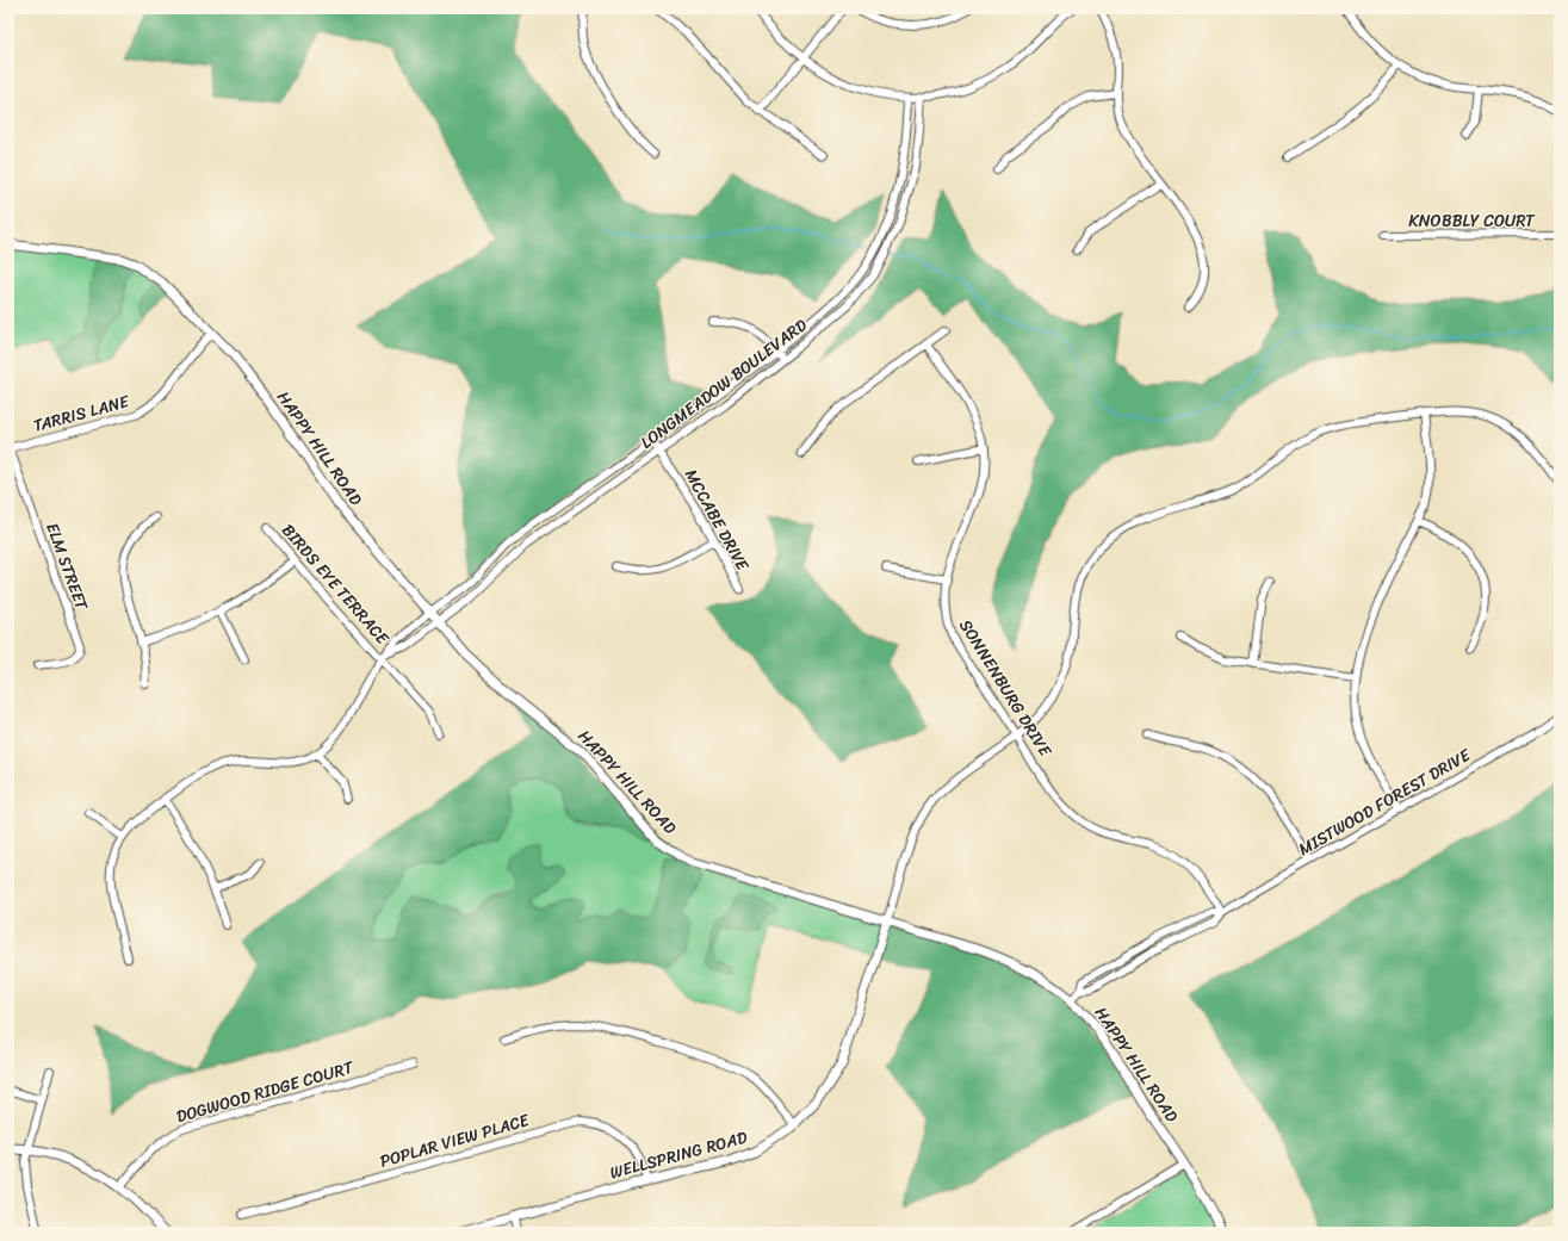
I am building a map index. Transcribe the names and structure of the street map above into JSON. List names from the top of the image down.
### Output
{
  "streets": {
    "street": [
      "KNOBBLY COURT",
      "LONGMEADOW BOULEVARD",
      "TARRIS LANE",
      "HAPPY HILL ROAD",
      "MCCABE DRIVE",
      "ELM STREET",
      "BIRDS EYE TERRACE",
      "SONNENBURG DRIVE",
      "MISTWOOD FOREST DRIVE",
      "DOGWOOD RIDGE COURT",
      "POPLAR VIEW PLACE",
      "WELLSPRING ROAD"
    ]
  },
  "crossings": [
    ["LONGMEADOW BOULEVARD", "HAPPY HILL ROAD"],
    ["LONGMEADOW BOULEVARD", "MCCABE DRIVE"],
    ["LONGMEADOW BOULEVARD", "BIRDS EYE TERRACE"],
    ["TARRIS LANE", "HAPPY HILL ROAD"],
    ["TARRIS LANE", "ELM STREET"],
    ["HAPPY HILL ROAD", "MISTWOOD FOREST DRIVE"],
    ["HAPPY HILL ROAD", "WELLSPRING ROAD"],
    ["SONNENBURG DRIVE", "MISTWOOD FOREST DRIVE"],
    ["POPLAR VIEW PLACE", "WELLSPRING ROAD"]
  ]
}
